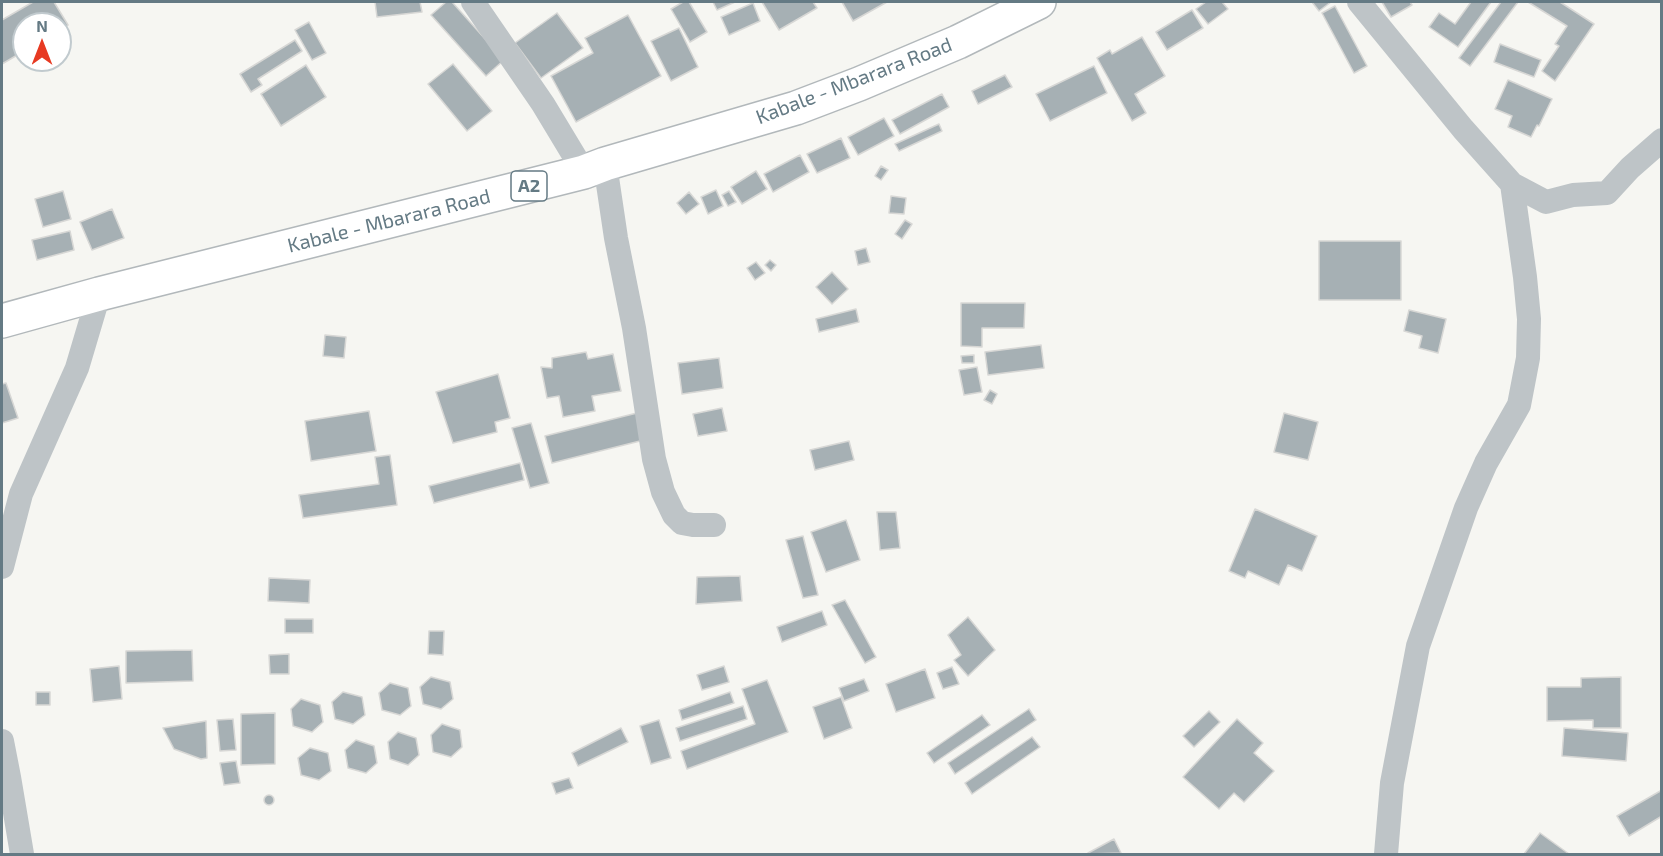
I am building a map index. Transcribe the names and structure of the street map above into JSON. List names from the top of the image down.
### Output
{
  "streets": {
    "main road": ["Kabale - Mbarara Road", "A2"]
  },
  "north": "top"
}
